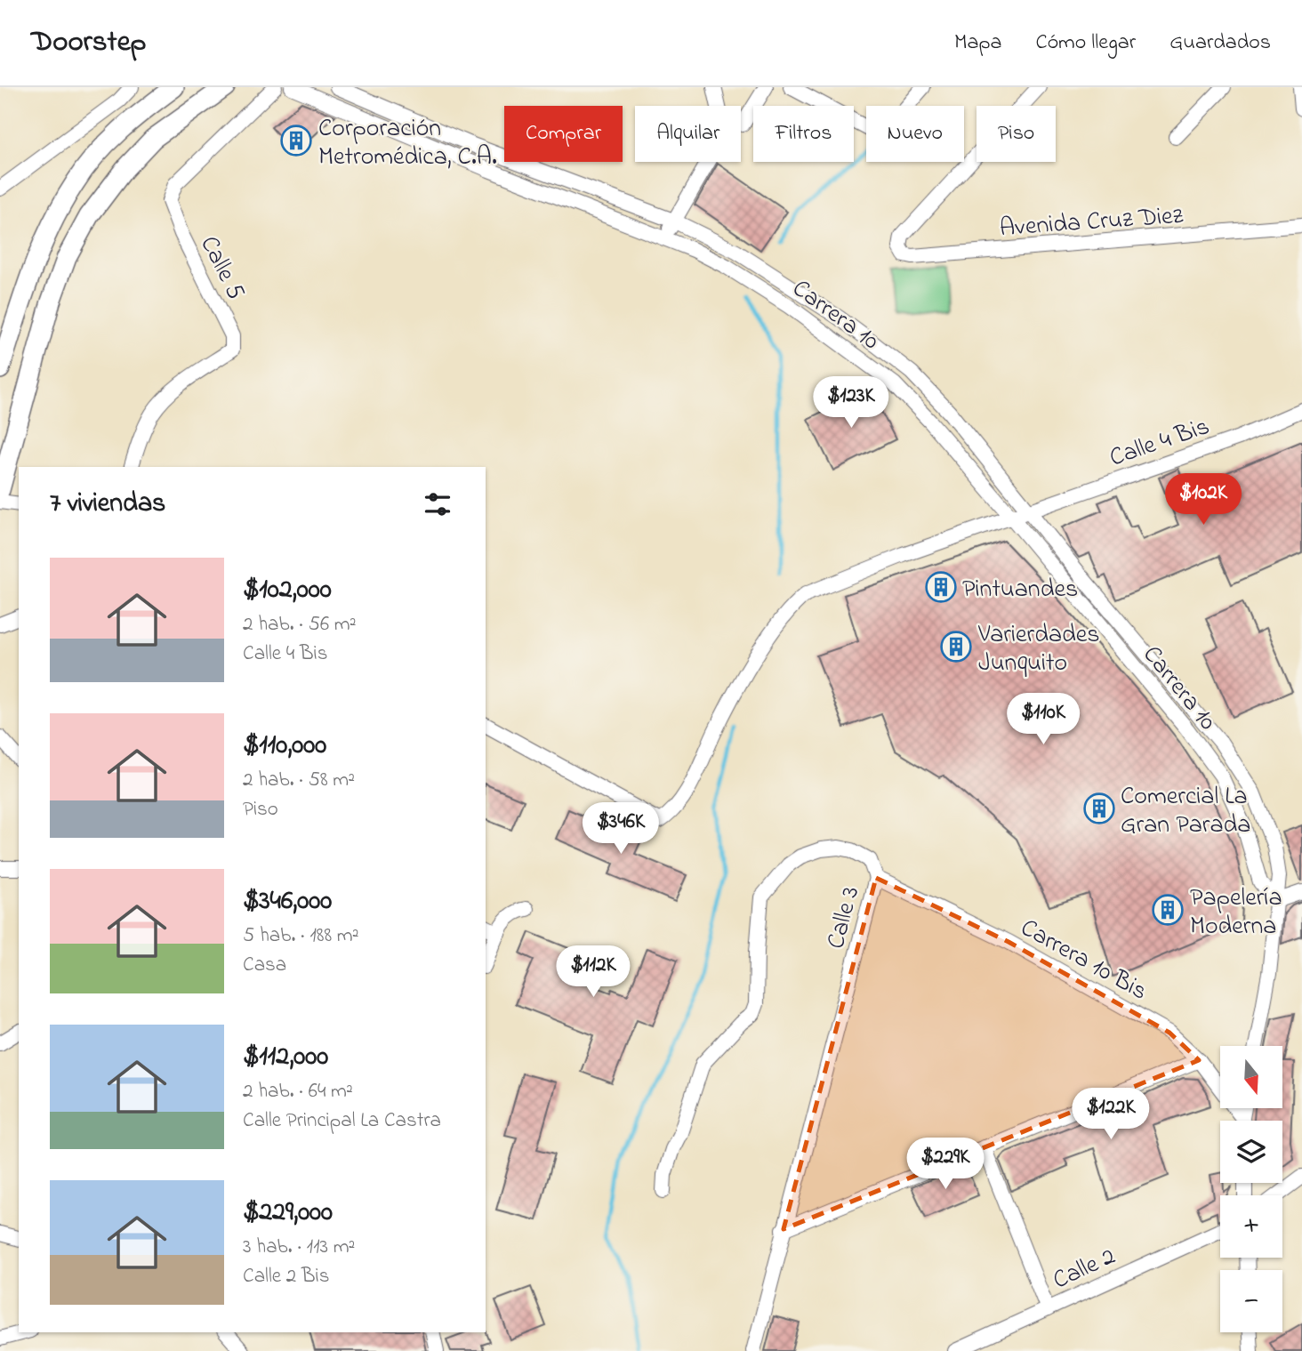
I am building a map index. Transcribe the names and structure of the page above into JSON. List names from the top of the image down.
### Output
{
  "streets": {
    "street": [
      "Avenida Cruz Diez",
      "Calle 5",
      "Carrera 10",
      "Calle 4 Bis",
      "Calle 3",
      "Carrera 10 Bis",
      "Calle 2"
    ]
  },
  "crossings": [
    ["Carrera 10", "Calle 4 Bis"],
    ["Calle 3", "Carrera 10 Bis"]
  ],
  "places": {
    "building": [
      "Corporación Metromédica, C.A.",
      "Pintuandes",
      "Varierdades Junquito",
      "Comercial La Gran Parada",
      "Papelería Moderna"
    ]
  },
  "north": "bottom",
  "page": {
    "header": "Doorstep",
    "nav": ["Mapa", "Cómo llegar", "Guardados"],
    "chip": [
      "Comprar",
      "Alquilar",
      "Filtros",
      "Nuevo",
      "Piso"
    ],
    "price": [
      "$123K",
      "$102K",
      "$110K",
      "$346K",
      "$112K",
      "$122K",
      "$229K"
    ],
    "heading": "7 viviendas",
    "list": [
      {
        "name": "$102,000",
        "note": "2 hab. · 56 m² · Calle 4 Bis"
      },
      {
        "name": "$110,000",
        "note": "2 hab. · 58 m² · Piso"
      },
      {
        "name": "$346,000",
        "note": "5 hab. · 188 m² · Casa"
      },
      {
        "name": "$112,000",
        "note": "2 hab. · 64 m² · Calle Principal La Castra"
      },
      {
        "name": "$229,000",
        "note": "3 hab. · 113 m² · Calle 2 Bis"
      }
    ],
    "map_buttons": ["+", "−"]
  }
}
